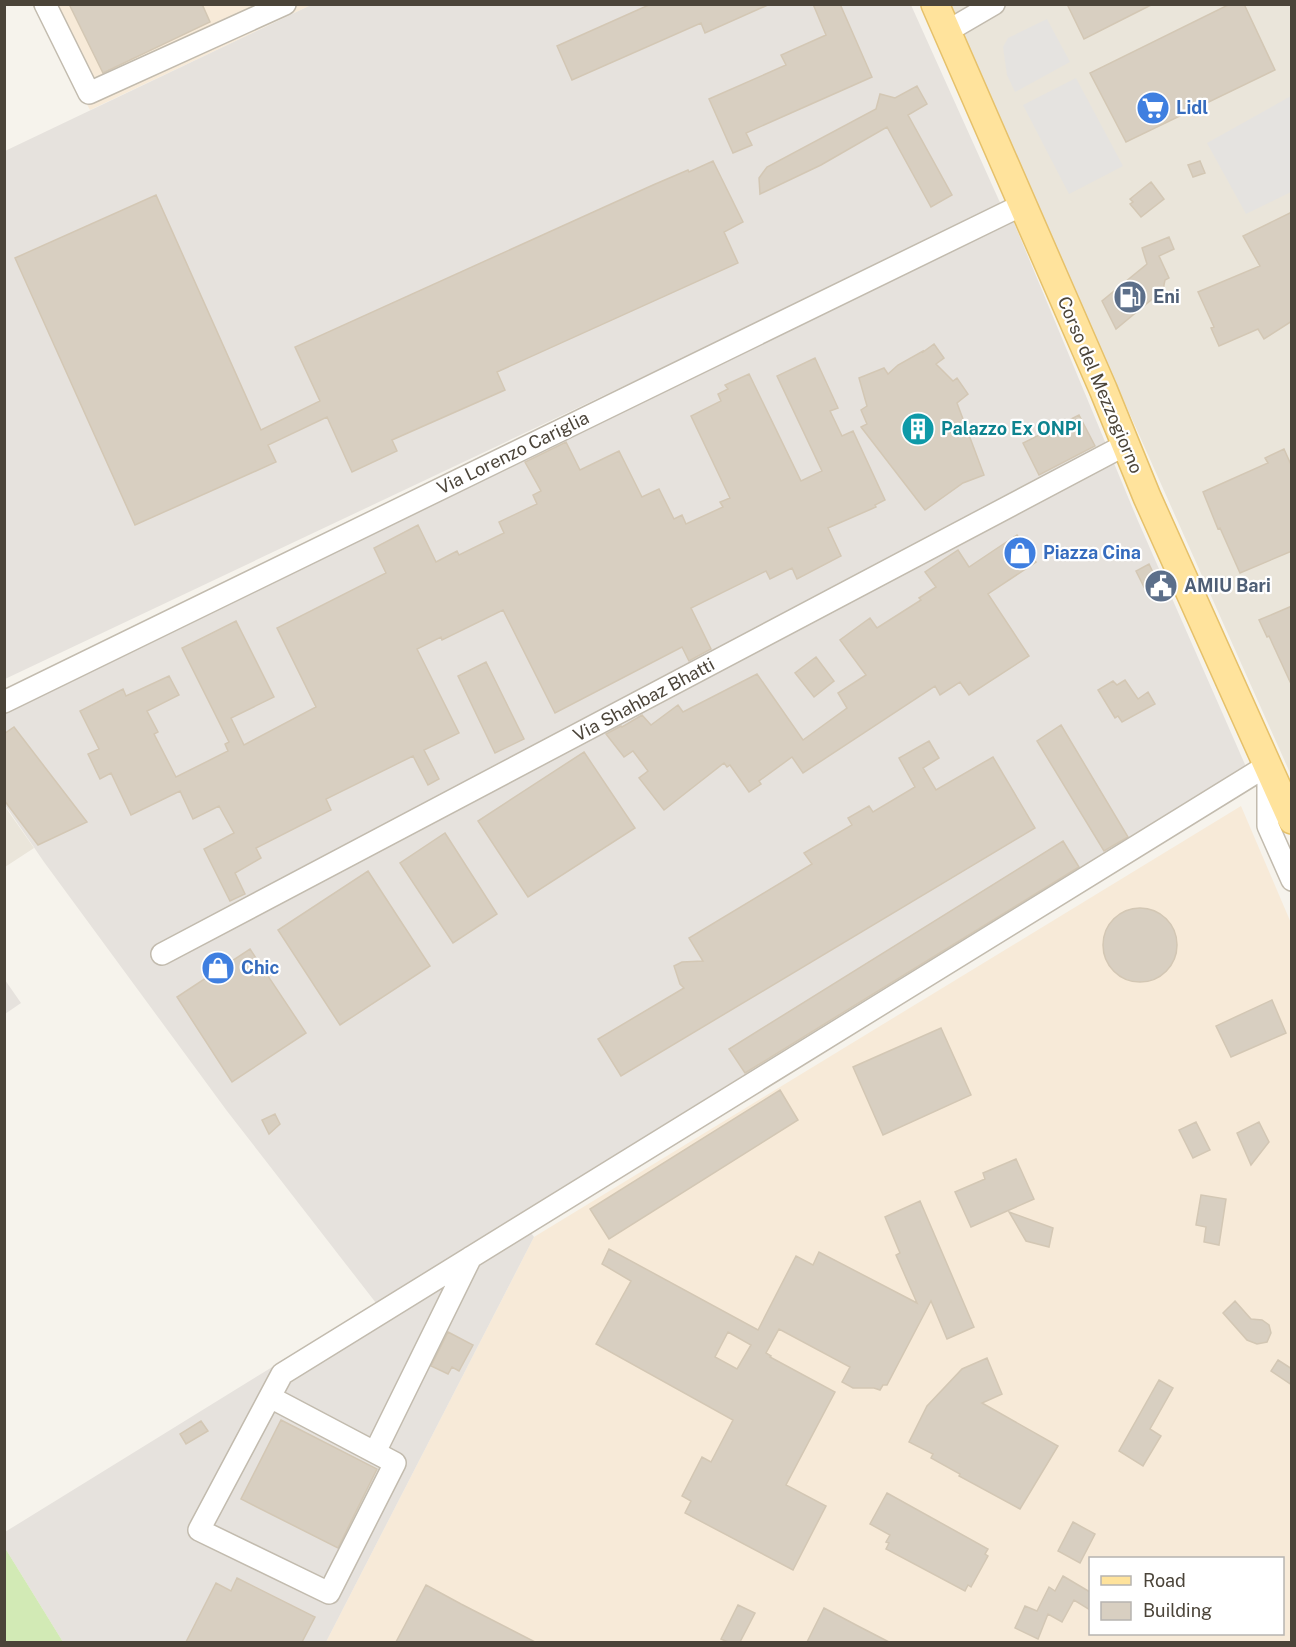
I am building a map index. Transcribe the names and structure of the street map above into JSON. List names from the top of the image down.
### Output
{
  "streets": {
    "main road": ["Corso del Mezzogiorno"],
    "street": ["Via Lorenzo Cariglia", "Via Shahbaz Bhatti"]
  },
  "crossings": [
    ["Corso del Mezzogiorno", "Via Lorenzo Cariglia"],
    ["Corso del Mezzogiorno", "Via Shahbaz Bhatti"]
  ],
  "places": {
    "supermarket": ["Lidl"],
    "fuel station": ["Eni"],
    "building": ["Palazzo Ex ONPI"],
    "shop": ["Piazza Cina", "Chic"],
    "public building": ["AMIU Bari"]
  },
  "legend": ["Road", "Building"]
}
